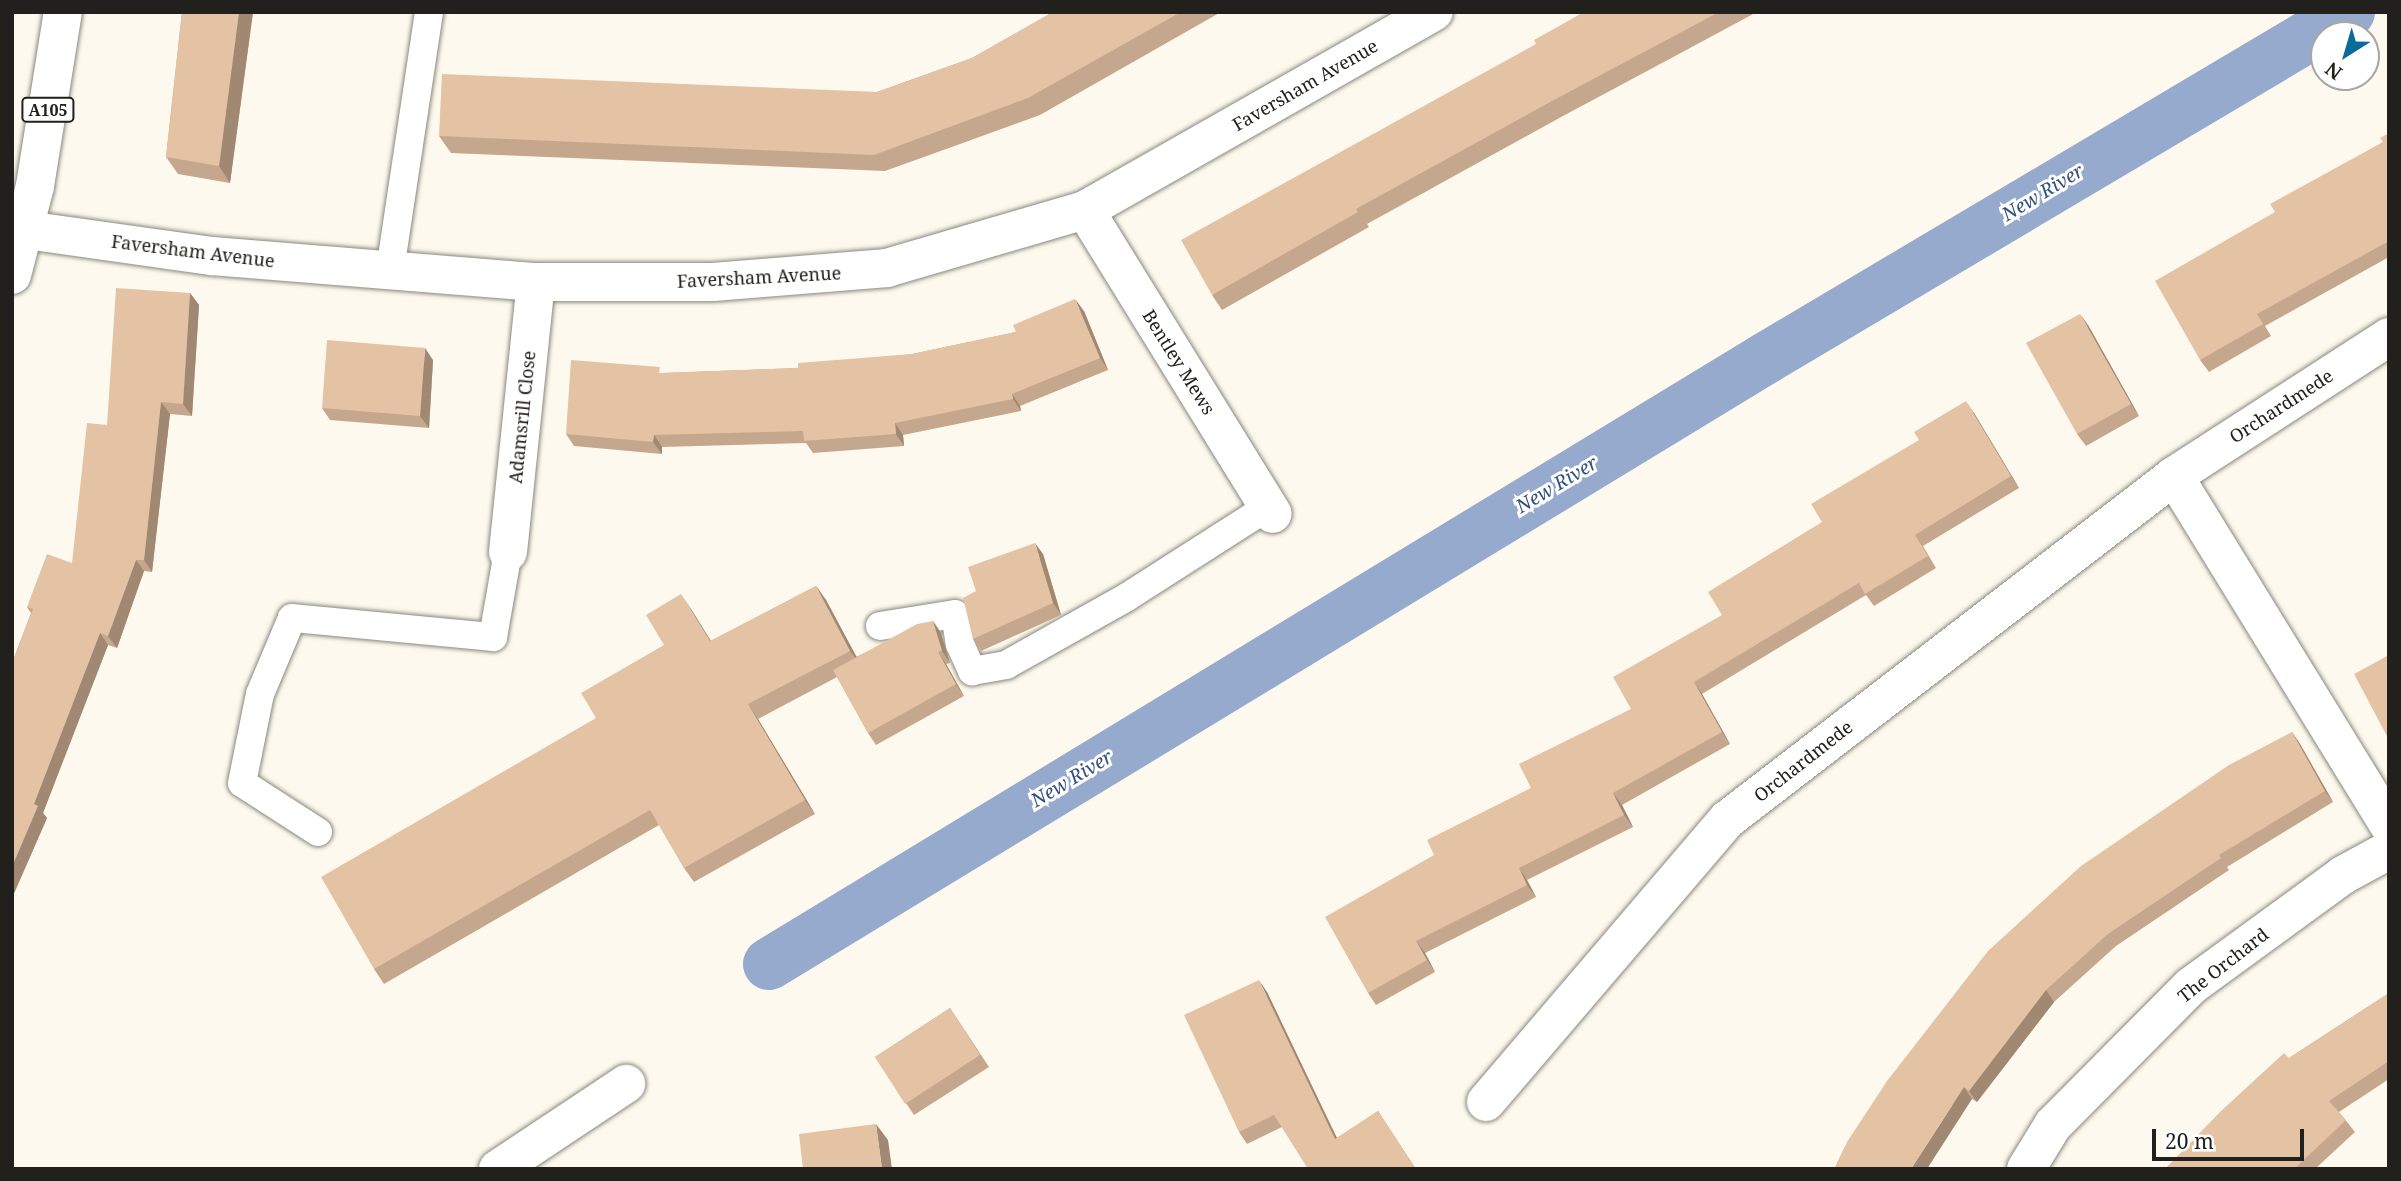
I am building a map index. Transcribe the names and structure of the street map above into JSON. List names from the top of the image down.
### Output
{
  "streets": {
    "street": [
      "Faversham Avenue",
      "A105",
      "Bentley Mews",
      "Orchardmede",
      "Adamsrill Close",
      "The Orchard"
    ]
  },
  "crossings": [
    ["Faversham Avenue", "A105"],
    ["Faversham Avenue", "Bentley Mews"],
    ["Faversham Avenue", "Adamsrill Close"]
  ],
  "water": ["New River"],
  "scale_bar": "20 m",
  "north": "bottom left"
}
